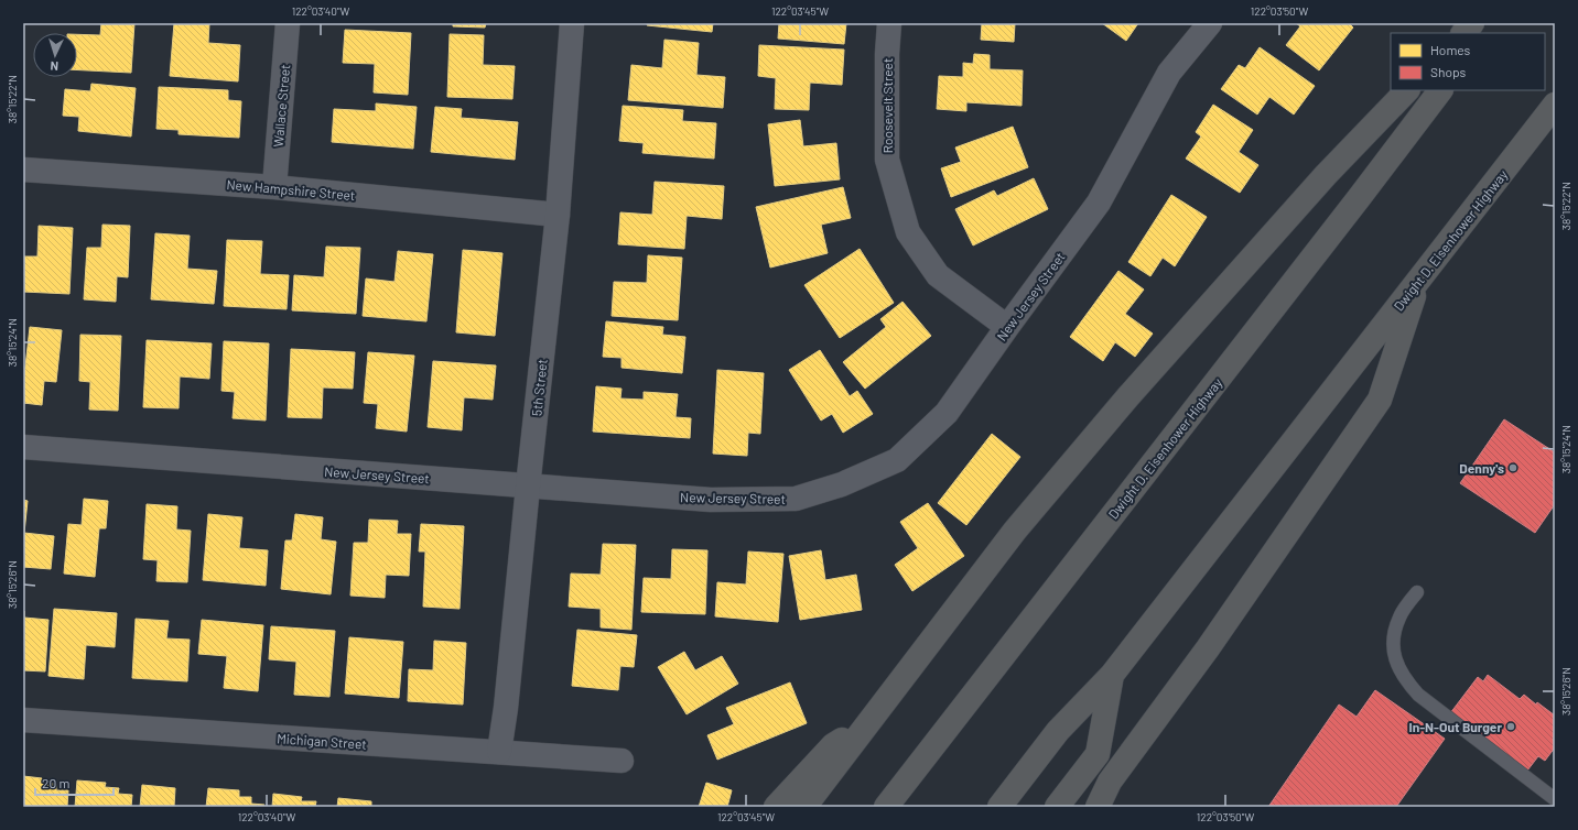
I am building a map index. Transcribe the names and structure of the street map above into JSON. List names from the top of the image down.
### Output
{
  "streets": {
    "highway": ["Dwight D. Eisenhower Highway"],
    "street": [
      "Wallace Street",
      "Roosevelt Street",
      "New Hampshire Street",
      "New Jersey Street",
      "5th Street",
      "Michigan Street"
    ]
  },
  "crossings": [
    ["Wallace Street", "New Hampshire Street"],
    ["Roosevelt Street", "New Jersey Street"],
    ["New Hampshire Street", "5th Street"],
    ["New Jersey Street", "5th Street"],
    ["5th Street", "Michigan Street"]
  ],
  "places": ["Denny's", "In-N-Out Burger"],
  "legend": ["Homes", "Shops"],
  "scale_bar": "20 m",
  "north": "bottom",
  "coordinates": [
    "122°03'40\"W",
    "122°03'45\"W",
    "122°03'50\"W",
    "38°15'22\"N",
    "38°15'24\"N",
    "38°15'26\"N"
  ]
}
